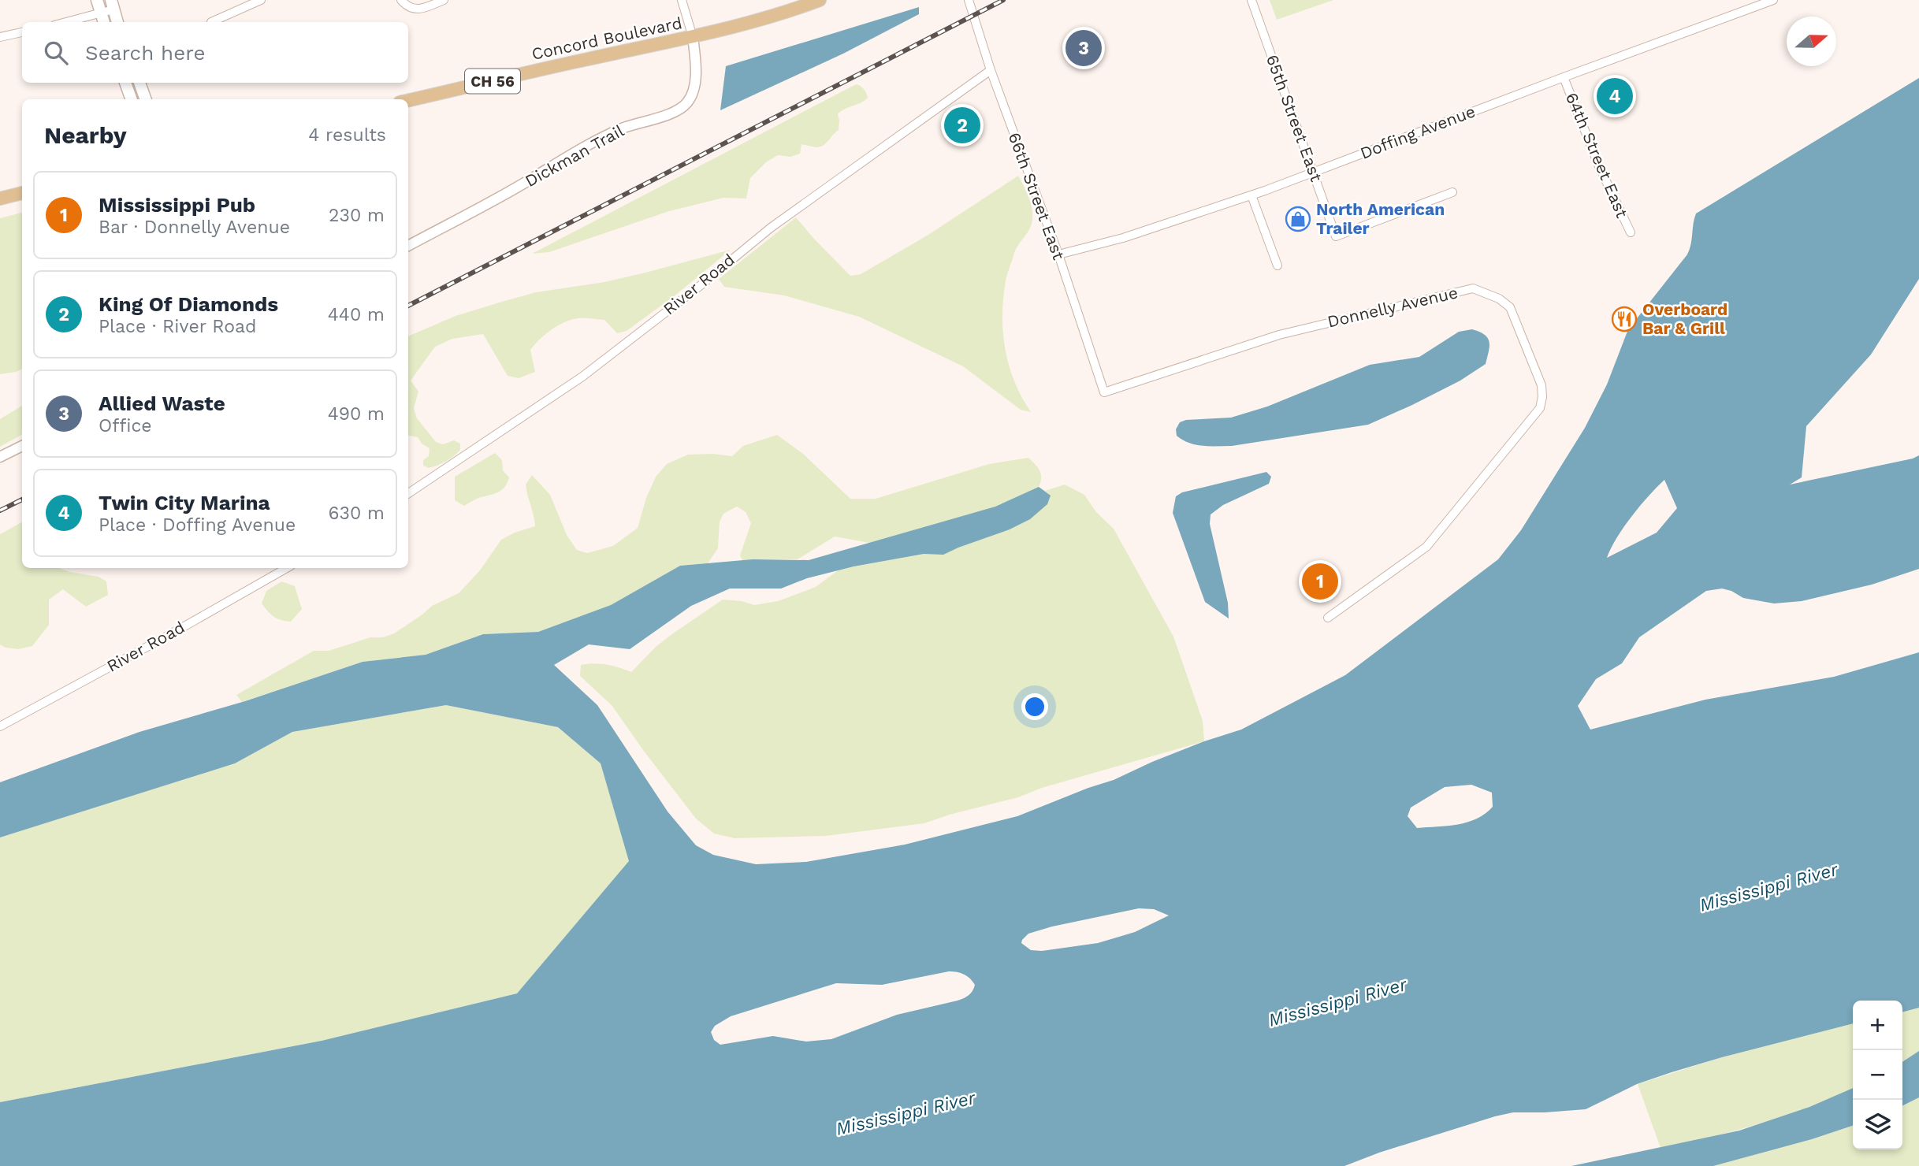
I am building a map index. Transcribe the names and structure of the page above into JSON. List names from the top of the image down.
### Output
{
  "streets": {
    "main road": ["Concord Boulevard", "CH 56"],
    "street": [
      "65th Street East",
      "Doffing Avenue",
      "64th Street East",
      "Dickman Trail",
      "66th Street East",
      "River Road",
      "Donnelly Avenue"
    ]
  },
  "crossings": [
    ["Concord Boulevard", "Dickman Trail"],
    ["65th Street East", "Doffing Avenue"],
    ["Doffing Avenue", "64th Street East"],
    ["Doffing Avenue", "66th Street East"],
    ["66th Street East", "River Road"],
    ["66th Street East", "Donnelly Avenue"]
  ],
  "water": ["Mississippi River"],
  "places": {
    "shop": ["North American Trailer"],
    "restaurant": ["Overboard Bar & Grill"]
  },
  "north": "right",
  "page": {
    "search": "Search here",
    "pins": [
      "3",
      "4",
      "2",
      "1"
    ],
    "heading": ["Nearby", "4 results"],
    "list": [
      {
        "mark": "1",
        "name": "Mississippi Pub",
        "note": "Bar · Donnelly Avenue",
        "value": "230 m"
      },
      {
        "mark": "2",
        "name": "King Of Diamonds",
        "note": "Place · River Road",
        "value": "440 m"
      },
      {
        "mark": "3",
        "name": "Allied Waste",
        "note": "Office",
        "value": "490 m"
      },
      {
        "mark": "4",
        "name": "Twin City Marina",
        "note": "Place · Doffing Avenue",
        "value": "630 m"
      }
    ],
    "map_buttons": ["+", "−"]
  }
}
